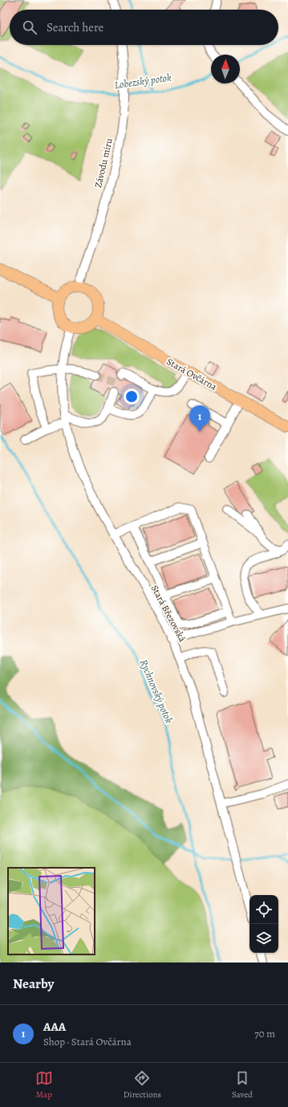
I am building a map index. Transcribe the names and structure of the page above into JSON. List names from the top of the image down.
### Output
{
  "streets": {
    "main road": ["Stará Ovčárna"],
    "street": ["Závodu míru", "Stará Březovská"]
  },
  "crossings": [
    ["Závodu míru", "Stará Ovčárna"],
    ["Závodu míru", "Stará Březovská"],
    ["Stará Ovčárna", "Stará Březovská"]
  ],
  "water": ["Lobezský potok", "Rychnovský potok"],
  "north": "top",
  "page": {
    "search": "Search here",
    "pins": "1",
    "heading": "Nearby",
    "list": [
      {
        "mark": "1",
        "name": "AAA",
        "note": "Shop · Stará Ovčárna",
        "value": "70 m"
      }
    ],
    "nav": ["Map", "Directions", "Saved"]
  }
}
